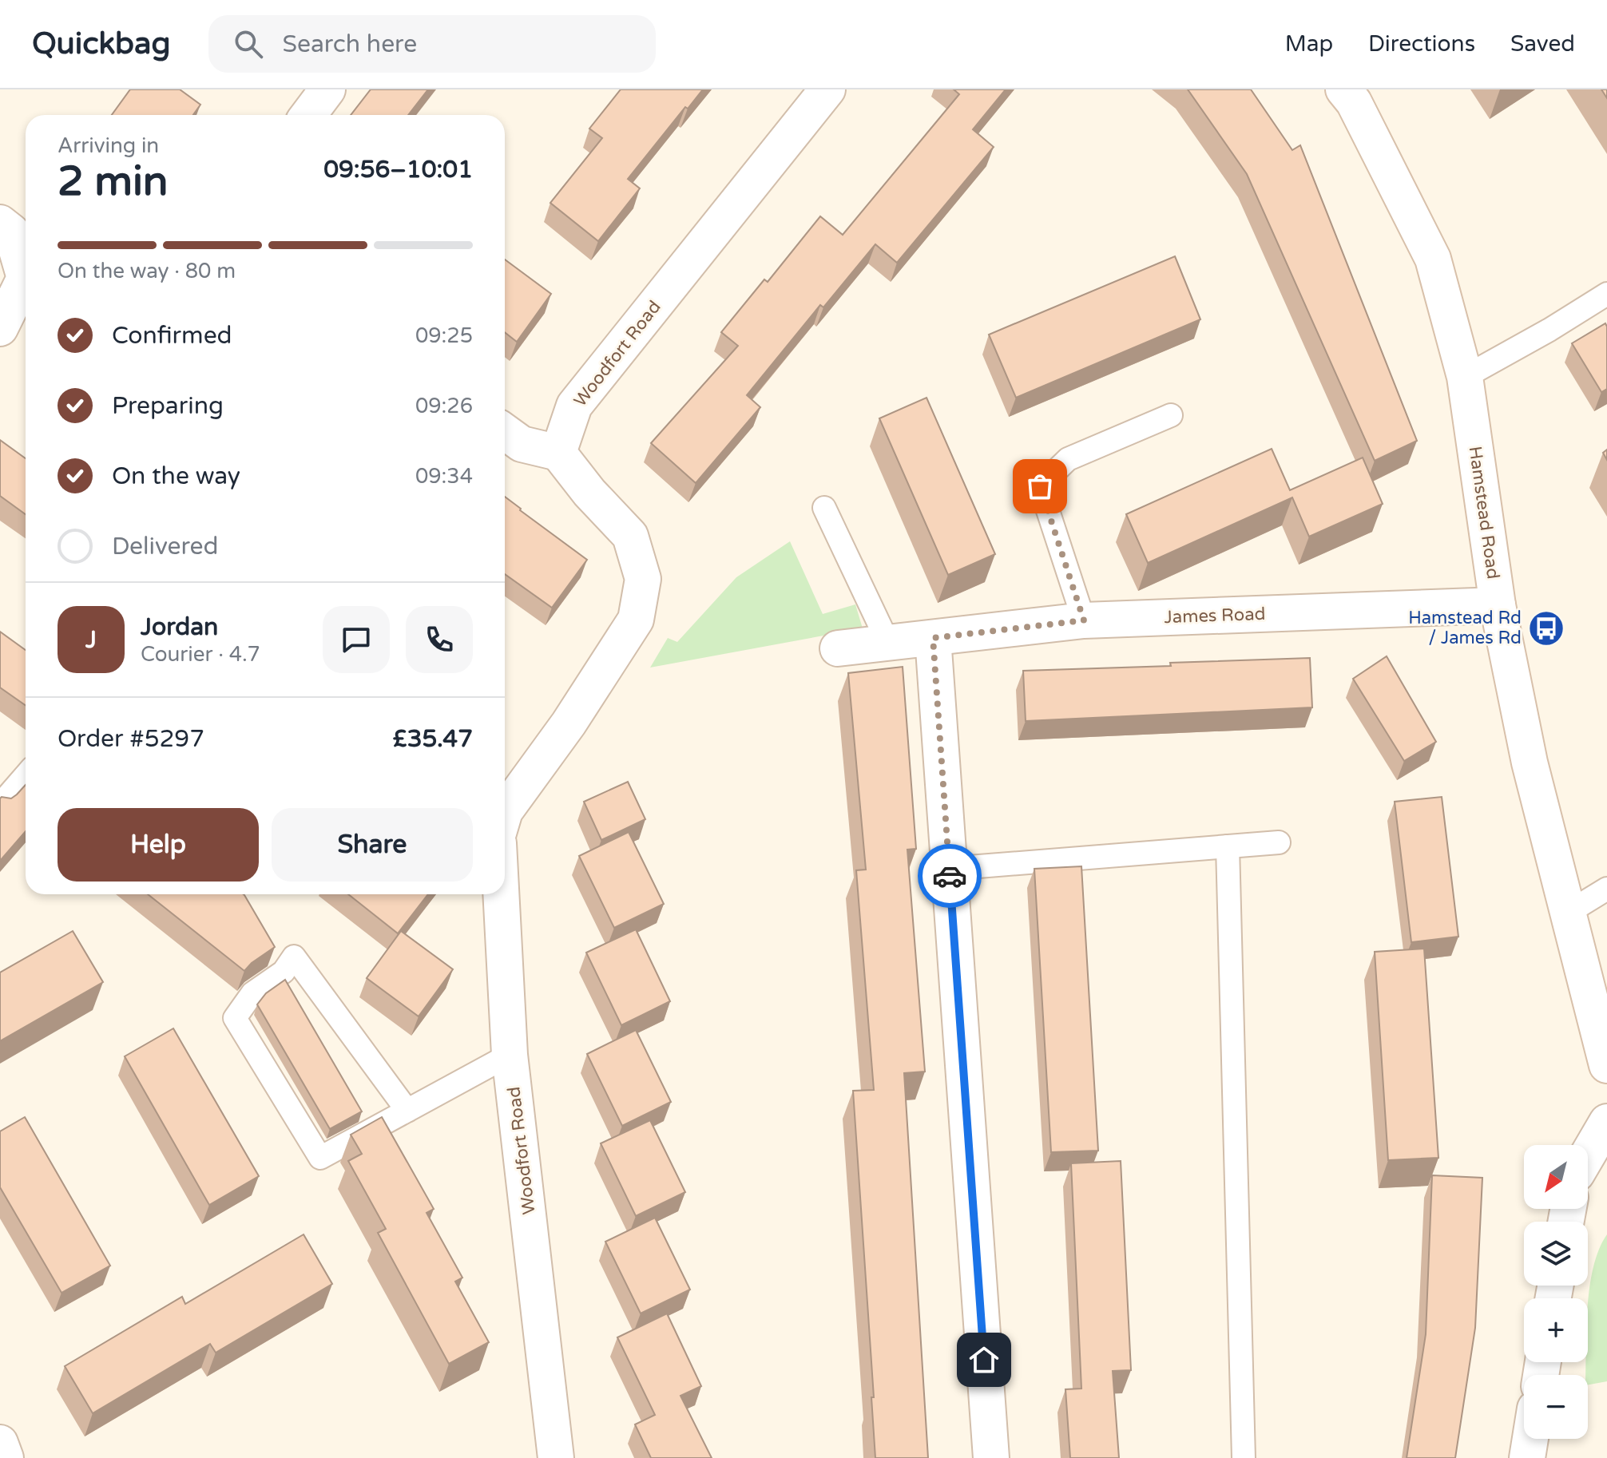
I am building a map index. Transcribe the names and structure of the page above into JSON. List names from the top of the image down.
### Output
{
  "streets": {
    "street": ["Woodfort Road", "Hamstead Road", "James Road"]
  },
  "crossings": [
    ["Hamstead Road", "James Road"]
  ],
  "places": {
    "bus stop": ["Hamstead Rd / James Rd"]
  },
  "north": "bottom left",
  "page": {
    "header": "Quickbag",
    "search": "Search here",
    "nav": ["Map", "Directions", "Saved"],
    "heading": ["2 min", "Arriving in", "09:56–10:01"],
    "panel": [
      "Jordan",
      "Courier · 4.7",
      "Order #5297",
      "£35.47"
    ],
    "bar": "On the way · 80 m",
    "list": [
      ["Confirmed", "09:25"],
      ["Preparing", "09:26"],
      ["On the way", "09:34"],
      "Delivered"
    ],
    "round": "J",
    "buttons": ["Help", "Share"],
    "map_buttons": ["+", "−"]
  }
}
